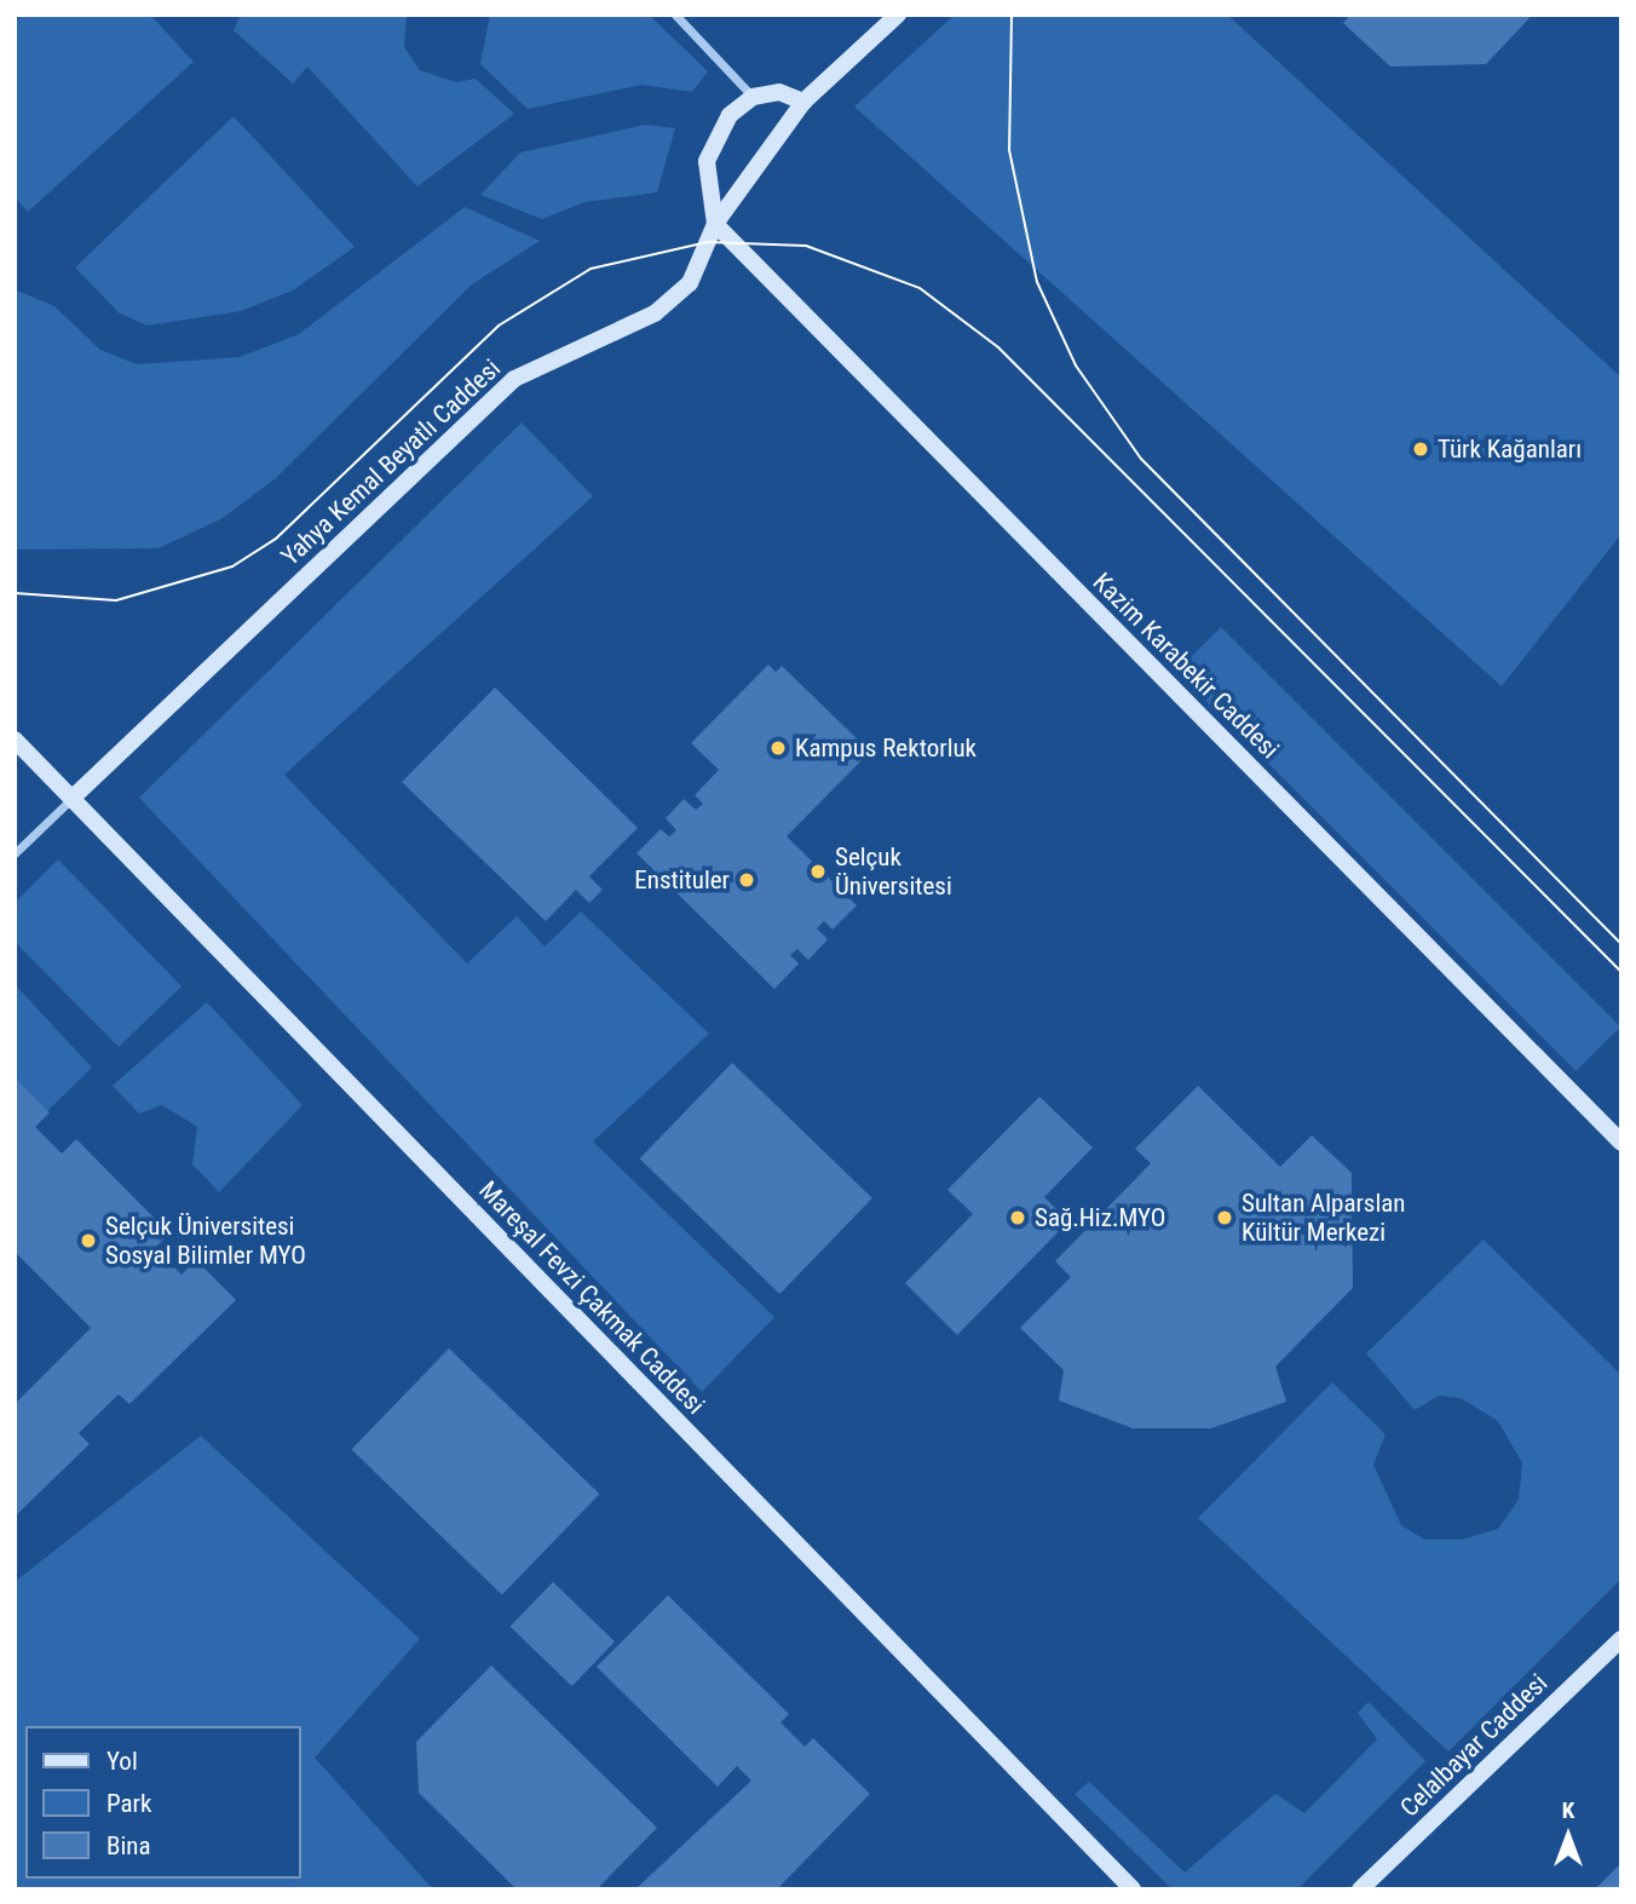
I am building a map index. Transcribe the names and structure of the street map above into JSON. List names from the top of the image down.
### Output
{
  "streets": {
    "street": [
      "Yahya Kemal Beyatlı Caddesi",
      "Kazim Karabekir Caddesi",
      "Mareşal Fevzi Çakmak Caddesi",
      "Celalbayar Caddesi"
    ]
  },
  "crossings": [
    ["Yahya Kemal Beyatlı Caddesi", "Kazim Karabekir Caddesi"],
    ["Yahya Kemal Beyatlı Caddesi", "Mareşal Fevzi Çakmak Caddesi"]
  ],
  "places": [
    "Türk Kağanları",
    "Kampus Rektorluk",
    "Selçuk Üniversitesi",
    "Enstituler",
    "Sağ.Hiz.MYO",
    "Sultan Alparslan Kültür Merkezi",
    "Selçuk Üniversitesi Sosyal Bilimler MYO"
  ],
  "legend": ["Yol", "Park", "Bina"],
  "north": "top"
}
